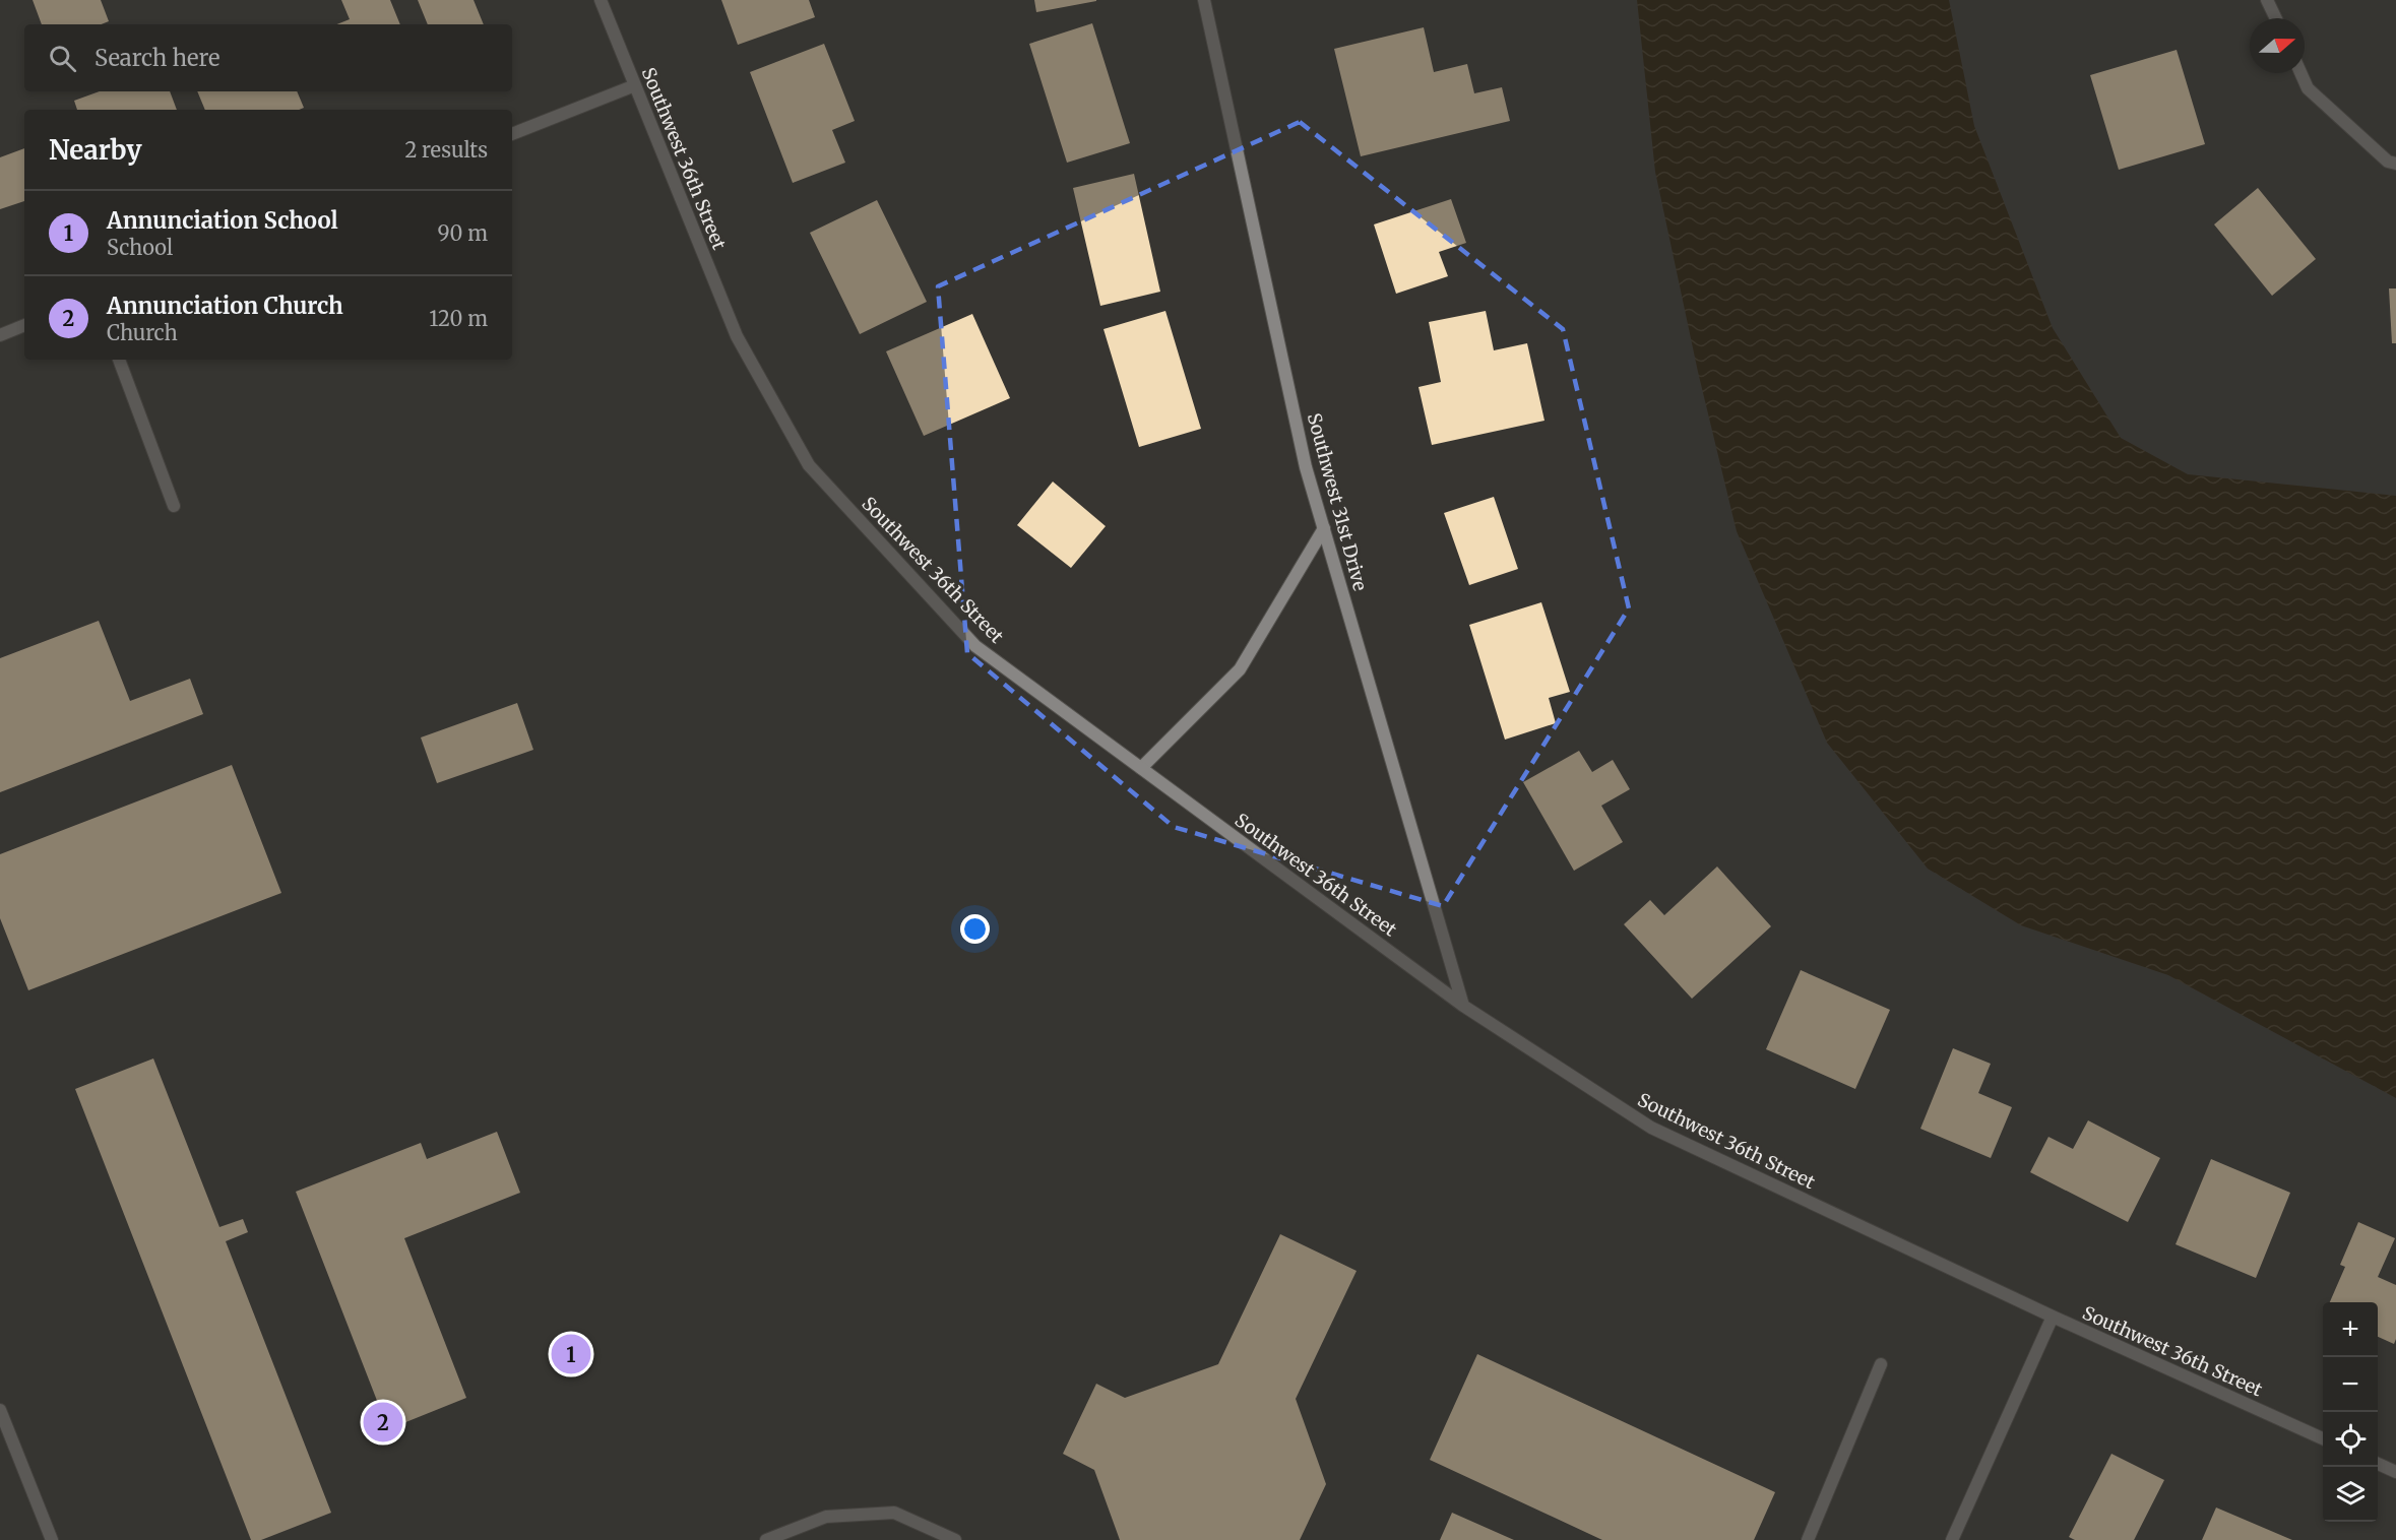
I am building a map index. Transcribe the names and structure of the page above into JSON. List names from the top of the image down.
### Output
{
  "streets": {
    "street": ["Southwest 36th Street", "Southwest 31st Drive"]
  },
  "crossings": [
    ["Southwest 36th Street", "Southwest 31st Drive"]
  ],
  "north": "right",
  "page": {
    "search": "Search here",
    "heading": ["Nearby", "2 results"],
    "list": [
      {
        "mark": "1",
        "name": "Annunciation School",
        "note": "School",
        "value": "90 m"
      },
      {
        "mark": "2",
        "name": "Annunciation Church",
        "note": "Church",
        "value": "120 m"
      }
    ],
    "map_buttons": ["+", "−"],
    "pins": ["1", "2"]
  }
}
